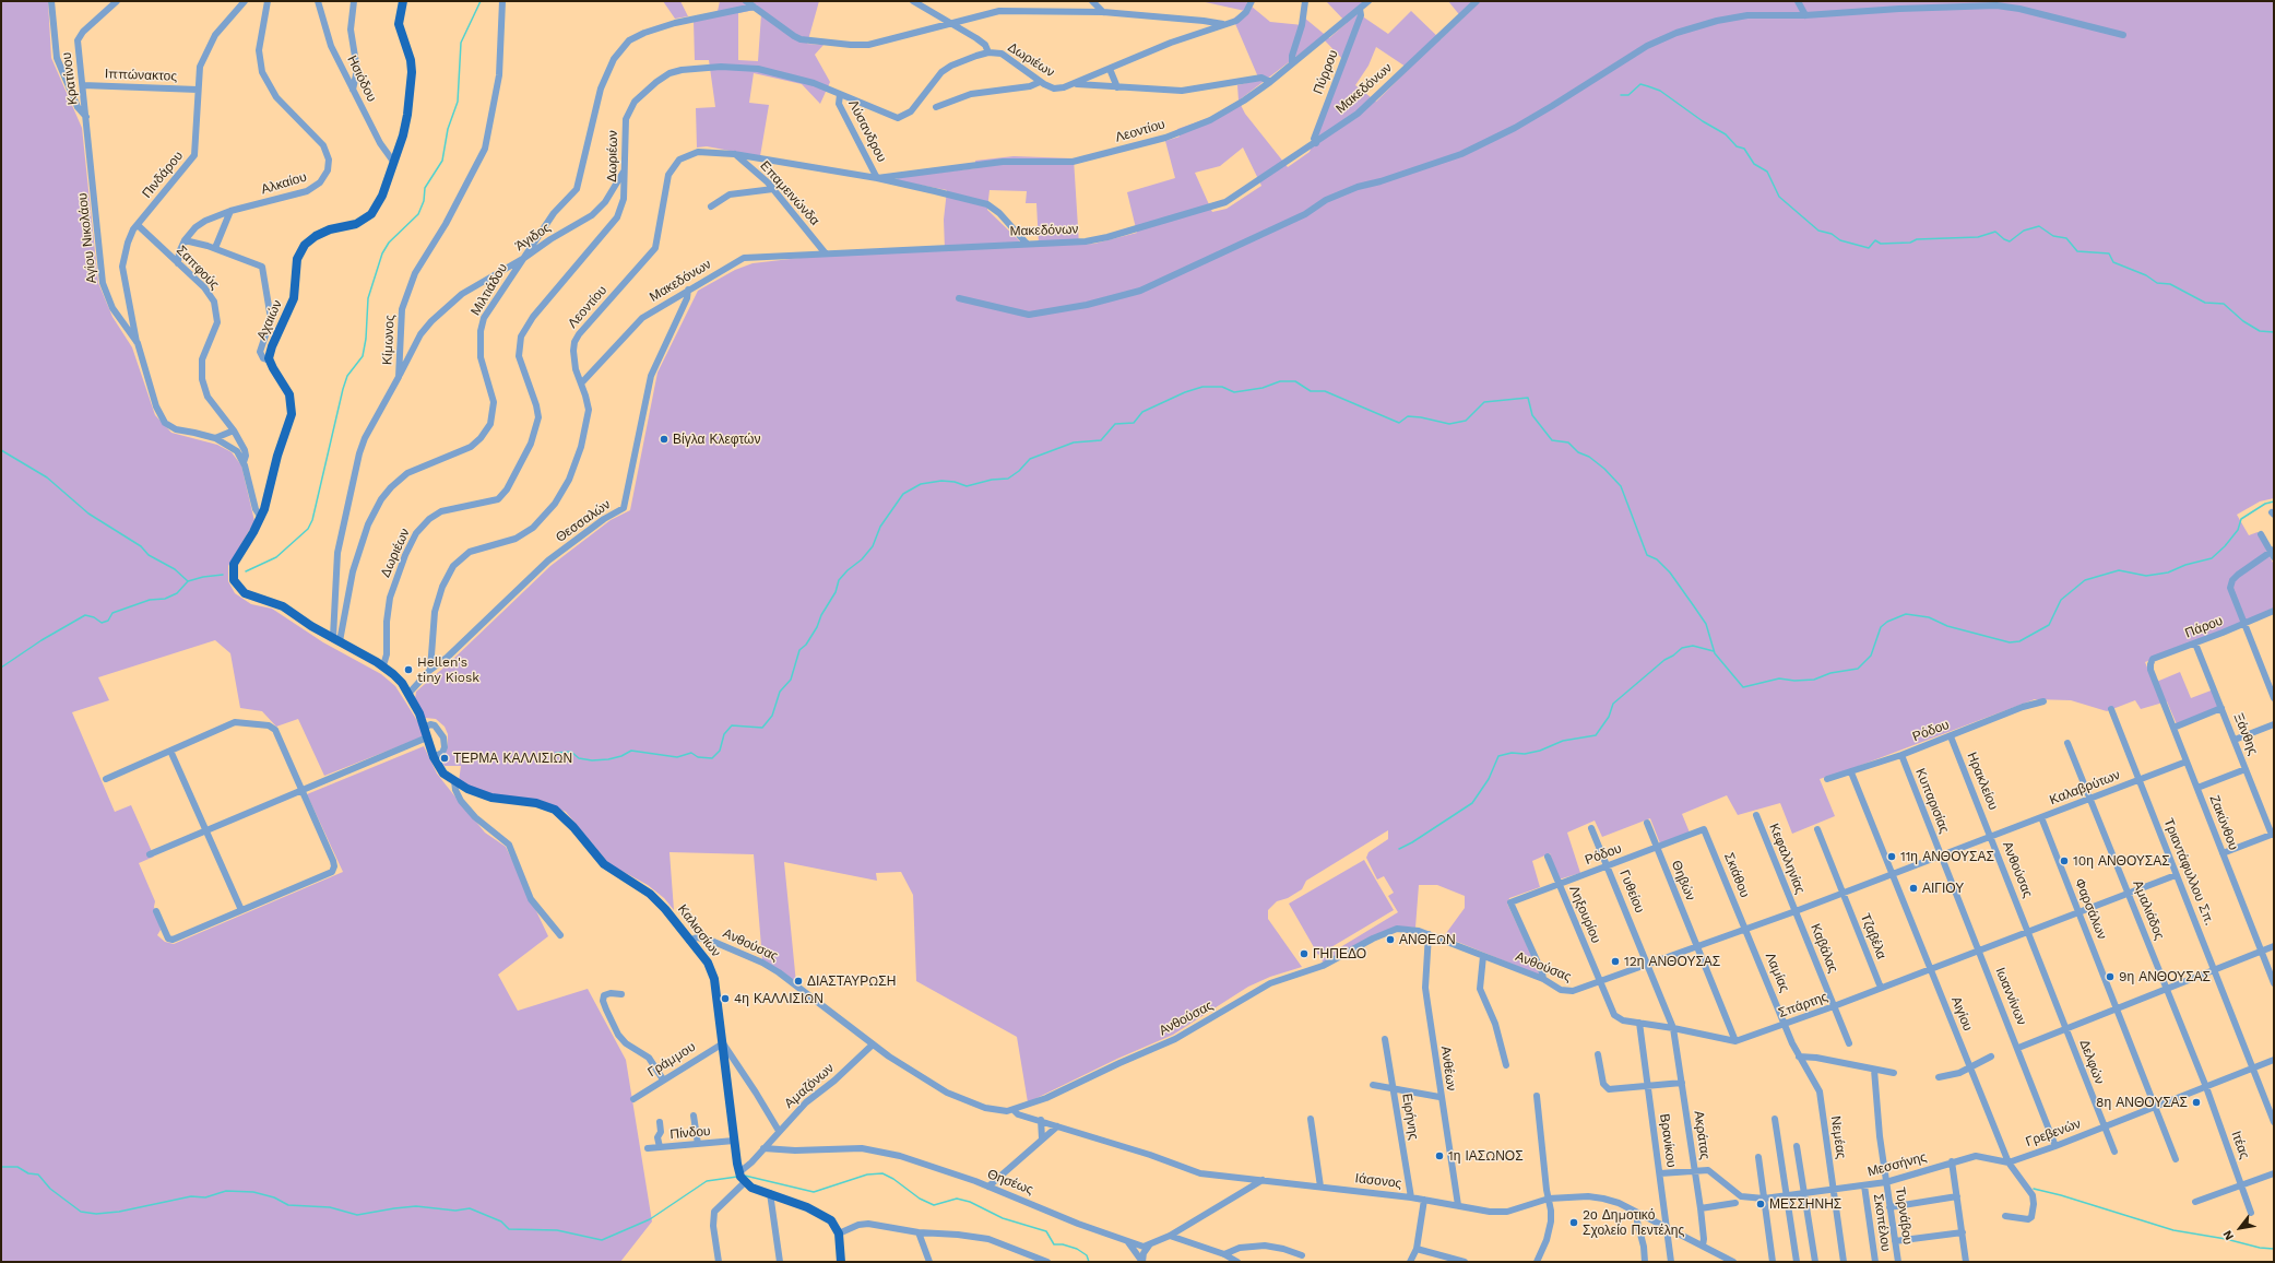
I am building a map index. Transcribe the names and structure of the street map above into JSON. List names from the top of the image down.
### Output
{
  "streets": {
    "main road": ["Αχαιών", "Καλισσίων"],
    "street": [
      "Δωριέων",
      "Πύρρου",
      "Ιππώνακτος",
      "Κρατίνου",
      "Ησιόδου",
      "Μακεδόνων",
      "Λύσανδρου",
      "Λεοντίου",
      "Πινδάρου",
      "Αλκαίου",
      "Επαμεινώνδα",
      "Άγιδος",
      "Αγίου Νικολάου",
      "Σαπφούς",
      "Μιλτιάδου",
      "Κίμωνος",
      "Θεσσαλών",
      "Πάρου",
      "Ρόδου",
      "Ξάνθης",
      "Ηρακλείου",
      "Καλαβρύτων",
      "Κυπαρισίας",
      "Ζακύνθου",
      "Κεφαλληνίας",
      "Ανθούσας",
      "Τριαντάφυλλου Σπ.",
      "Σκιάθου",
      "Θηβών",
      "Γυθείου",
      "Φαρσάλων",
      "Αμαλιάδος",
      "Ληξουρίου",
      "Τζαβέλα",
      "Καβάλας",
      "Λαμίας",
      "Ιωαννίνων",
      "Σπάρτης",
      "Αιγίου",
      "Γράμμου",
      "Δελφών",
      "Ανθέων",
      "Αμαζόνων",
      "Ειρήνης",
      "Πίνδου",
      "Γρεβενών",
      "Ακράτας",
      "Νεμέας",
      "Βρανίκου",
      "Ιτέας",
      "Μεσσήνης",
      "Ιάσονος",
      "Θησέως",
      "Τυρνάβου",
      "Σκοπέλου"
    ]
  },
  "crossings": [
    ["Δωριέων", "Λύσανδρου"],
    ["Δωριέων", "Άγιδος"],
    ["Δωριέων", "Αχαιών"],
    ["Πύρρου", "Μακεδόνων"],
    ["Πύρρου", "Λεοντίου"],
    ["Ιππώνακτος", "Κρατίνου"],
    ["Ιππώνακτος", "Πινδάρου"],
    ["Κρατίνου", "Αγίου Νικολάου"],
    ["Ησιόδου", "Αχαιών"],
    ["Μακεδόνων", "Λεοντίου"],
    ["Μακεδόνων", "Επαμεινώνδα"],
    ["Μακεδόνων", "Θεσσαλών"],
    ["Λύσανδρου", "Λεοντίου"],
    ["Λεοντίου", "Επαμεινώνδα"],
    ["Λεοντίου", "Θεσσαλών"],
    ["Πινδάρου", "Αγίου Νικολάου"],
    ["Πινδάρου", "Σαπφούς"],
    ["Αλκαίου", "Σαπφούς"],
    ["Άγιδος", "Μιλτιάδου"],
    ["Άγιδος", "Κίμωνος"],
    ["Αγίου Νικολάου", "Σαπφούς"],
    ["Μιλτιάδου", "Αχαιών"],
    ["Μιλτιάδου", "Κίμωνος"],
    ["Αχαιών", "Κίμωνος"],
    ["Αχαιών", "Θεσσαλών"],
    ["Αχαιών", "Καλισσίων"],
    ["Θεσσαλών", "Καλισσίων"],
    ["Πάρου", "Ξάνθης"],
    ["Πάρου", "Ζακύνθου"],
    ["Ρόδου", "Ηρακλείου"],
    ["Ρόδου", "Κυπαρισίας"],
    ["Ρόδου", "Ανθούσας"],
    ["Ρόδου", "Σκιάθου"],
    ["Ρόδου", "Θηβών"],
    ["Ρόδου", "Γυθείου"],
    ["Ρόδου", "Ληξουρίου"],
    ["Ρόδου", "Αιγίου"],
    ["Ηρακλείου", "Καλαβρύτων"],
    ["Ηρακλείου", "Ανθούσας"],
    ["Καλαβρύτων", "Ζακύνθου"],
    ["Καλαβρύτων", "Ανθούσας"],
    ["Καλαβρύτων", "Τριαντάφυλλου Σπ."],
    ["Καλαβρύτων", "Φαρσάλων"],
    ["Καλαβρύτων", "Αμαλιάδος"],
    ["Κυπαρισίας", "Ανθούσας"],
    ["Κυπαρισίας", "Ιωαννίνων"],
    ["Κεφαλληνίας", "Ανθούσας"],
    ["Κεφαλληνίας", "Καβάλας"],
    ["Ανθούσας", "Σκιάθου"],
    ["Ανθούσας", "Θηβών"],
    ["Ανθούσας", "Γυθείου"],
    ["Ανθούσας", "Ληξουρίου"],
    ["Ανθούσας", "Καλισσίων"],
    ["Ανθούσας", "Τζαβέλα"],
    ["Ανθούσας", "Καβάλας"],
    ["Ανθούσας", "Λαμίας"],
    ["Ανθούσας", "Ιωαννίνων"],
    ["Ανθούσας", "Σπάρτης"],
    ["Ανθούσας", "Αιγίου"],
    ["Ανθούσας", "Δελφών"],
    ["Ανθούσας", "Ανθέων"],
    ["Ανθούσας", "Αμαζόνων"],
    ["Ανθούσας", "Ιάσονος"],
    ["Τριαντάφυλλου Σπ.", "Σπάρτης"],
    ["Σκιάθου", "Λαμίας"],
    ["Θηβών", "Σπάρτης"],
    ["Γυθείου", "Ακράτας"],
    ["Φαρσάλων", "Σπάρτης"],
    ["Αμαλιάδος", "Σπάρτης"],
    ["Αμαλιάδος", "Ιτέας"],
    ["Καλισσίων", "Γράμμου"],
    ["Καλισσίων", "Πίνδου"],
    ["Τζαβέλα", "Σπάρτης"],
    ["Καβάλας", "Σπάρτης"],
    ["Λαμίας", "Σπάρτης"],
    ["Λαμίας", "Νεμέας"],
    ["Ιωαννίνων", "Σπάρτης"],
    ["Ιωαννίνων", "Γρεβενών"],
    ["Σπάρτης", "Αιγίου"],
    ["Σπάρτης", "Νεμέας"],
    ["Αιγίου", "Γρεβενών"],
    ["Αιγίου", "Μεσσήνης"],
    ["Δελφών", "Γρεβενών"],
    ["Ανθέων", "Ιάσονος"],
    ["Αμαζόνων", "Θησέως"],
    ["Ειρήνης", "Ιάσονος"],
    ["Γρεβενών", "Μεσσήνης"],
    ["Ακράτας", "Μεσσήνης"],
    ["Ακράτας", "Ιάσονος"],
    ["Νεμέας", "Μεσσήνης"],
    ["Βρανίκου", "Μεσσήνης"],
    ["Βρανίκου", "Ιάσονος"],
    ["Μεσσήνης", "Τυρνάβου"],
    ["Μεσσήνης", "Σκοπέλου"]
  ],
  "places": [
    "Βίγλα Κλεφτών",
    "Hellen's tiny Kiosk",
    "ΤΕΡΜΑ ΚΑΛΛΙΣΙΩΝ",
    "11η ΑΝΘΟΥΣΑΣ",
    "10η ΑΝΘΟΥΣΑΣ",
    "ΑΙΓΙΟΥ",
    "ΑΝΘΕΩΝ",
    "ΓΗΠΕΔΟ",
    "12η ΑΝΘΟΥΣΑΣ",
    "9η ΑΝΘΟΥΣΑΣ",
    "ΔΙΑΣΤΑΥΡΩΣΗ",
    "4η ΚΑΛΛΙΣΙΩΝ",
    "8η ΑΝΘΟΥΣΑΣ",
    "1η ΙΑΣΩΝΟΣ",
    "ΜΕΣΣΗΝΗΣ",
    "2ο Δημοτικό Σχολείο Πεντέλης"
  ],
  "north": "bottom left"
}
